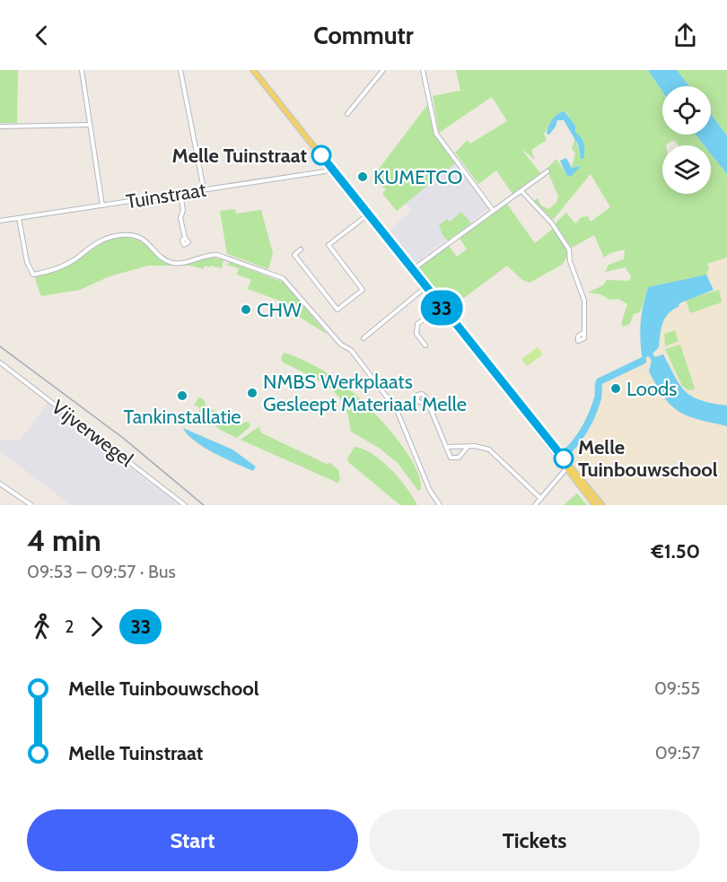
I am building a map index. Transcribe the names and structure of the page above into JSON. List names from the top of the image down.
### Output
{
  "streets": {
    "street": ["Tuinstraat", "Vijverwegel"]
  },
  "places": [
    "Melle Tuinstraat",
    "KUMETCO",
    "CHW",
    "Loods",
    "NMBS Werkplaats Gesleept Materiaal Melle",
    "Tankinstallatie",
    "Melle Tuinbouwschool"
  ],
  "lines": ["bus line 33"],
  "page": {
    "header": "Commutr",
    "on_map": "33",
    "heading": ["4 min", "09:53 – 09:57 · Bus", "€1.50"],
    "legs": ["2", "33"],
    "list": [
      {
        "name": "Melle Tuinbouwschool",
        "value": "09:55"
      },
      {
        "name": "Melle Tuinstraat",
        "value": "09:57"
      }
    ],
    "buttons": ["Start", "Tickets"]
  }
}
